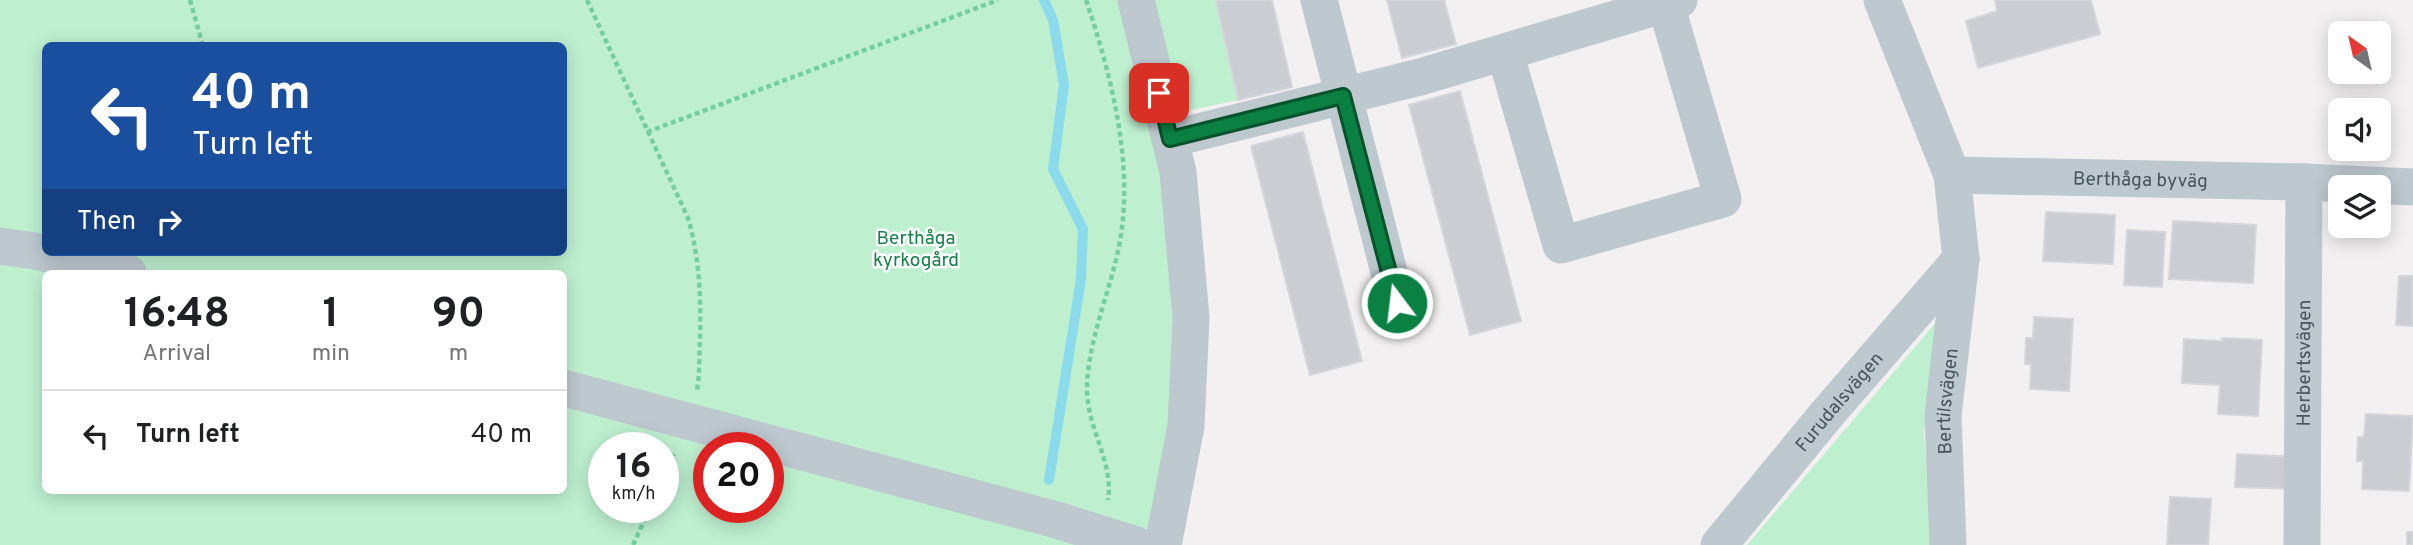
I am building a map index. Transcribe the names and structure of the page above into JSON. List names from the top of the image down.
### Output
{
  "streets": {
    "street": [
      "Berthåga byväg",
      "Herbertsvägen",
      "Furudalsvägen",
      "Bertilsvägen"
    ]
  },
  "crossings": [
    ["Berthåga byväg", "Herbertsvägen"],
    ["Furudalsvägen", "Bertilsvägen"]
  ],
  "parks": ["Berthåga kyrkogård"],
  "north": "top left",
  "page": {
    "turn": ["40 m", "Turn left"],
    "then": "Then",
    "eta": [
      "16:48",
      "Arrival",
      "1",
      "min",
      "90",
      "m"
    ],
    "list": [
      {
        "name": "Turn left",
        "value": "40 m"
      }
    ],
    "speed": "16 km/h",
    "limit": "20"
  }
}
